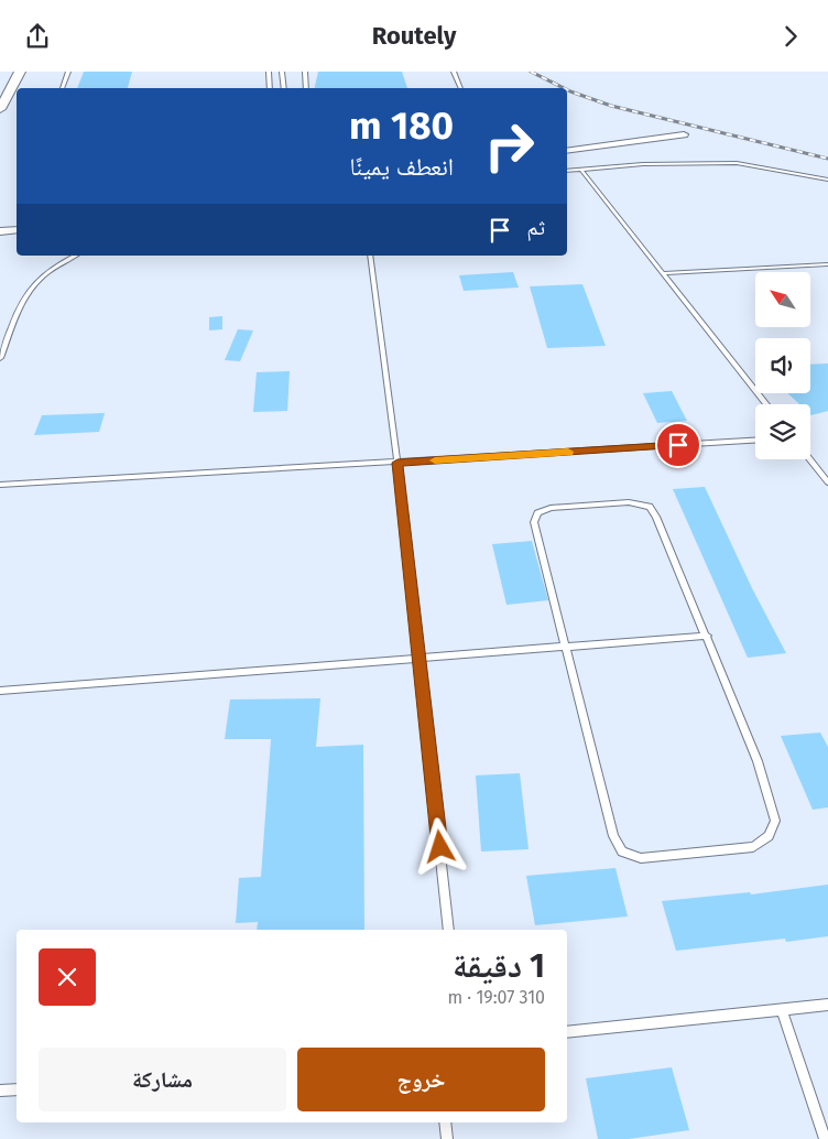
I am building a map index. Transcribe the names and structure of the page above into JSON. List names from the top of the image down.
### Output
{
  "north": "top left",
  "page": {
    "header": "Routely",
    "turn": ["180 m", "انعطف يمينًا"],
    "then": "ثم",
    "heading": ["1 دقيقة", "310 m · 19:07"],
    "buttons": ["خروج", "مشاركة"]
  }
}
